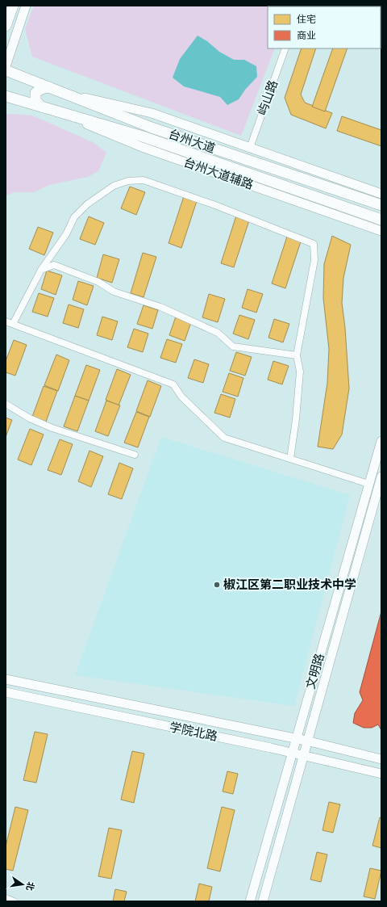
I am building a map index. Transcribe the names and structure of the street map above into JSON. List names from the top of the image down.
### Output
{
  "streets": {
    "main road": [
      "台州大道",
      "台州大道辅路",
      "文明路",
      "学院北路"
    ],
    "street": ["屿山路"]
  },
  "crossings": [
    ["台州大道", "台州大道辅路"],
    ["文明路", "学院北路"]
  ],
  "places": ["椒江区第二职业技术中学"],
  "legend": ["住宅", "商业"],
  "north": "right"
}
